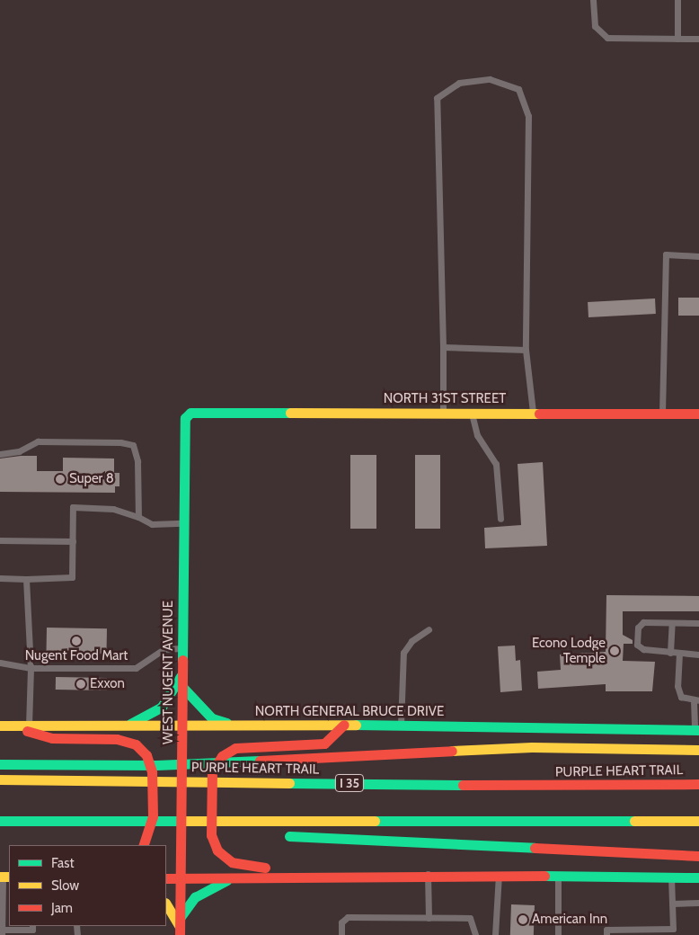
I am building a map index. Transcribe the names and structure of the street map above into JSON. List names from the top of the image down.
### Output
{
  "streets": {
    "main road": [
      "NORTH 31ST STREET",
      "WEST NUGENT AVENUE",
      "NORTH GENERAL BRUCE DRIVE",
      "PURPLE HEART TRAIL",
      "I 35"
    ]
  },
  "crossings": [
    ["NORTH 31ST STREET", "WEST NUGENT AVENUE"],
    ["WEST NUGENT AVENUE", "NORTH GENERAL BRUCE DRIVE"]
  ],
  "places": [
    "Super 8",
    "Nugent Food Mart",
    "Econo Lodge Temple",
    "Exxon",
    "American Inn"
  ],
  "legend": ["Fast", "Slow", "Jam"]
}
